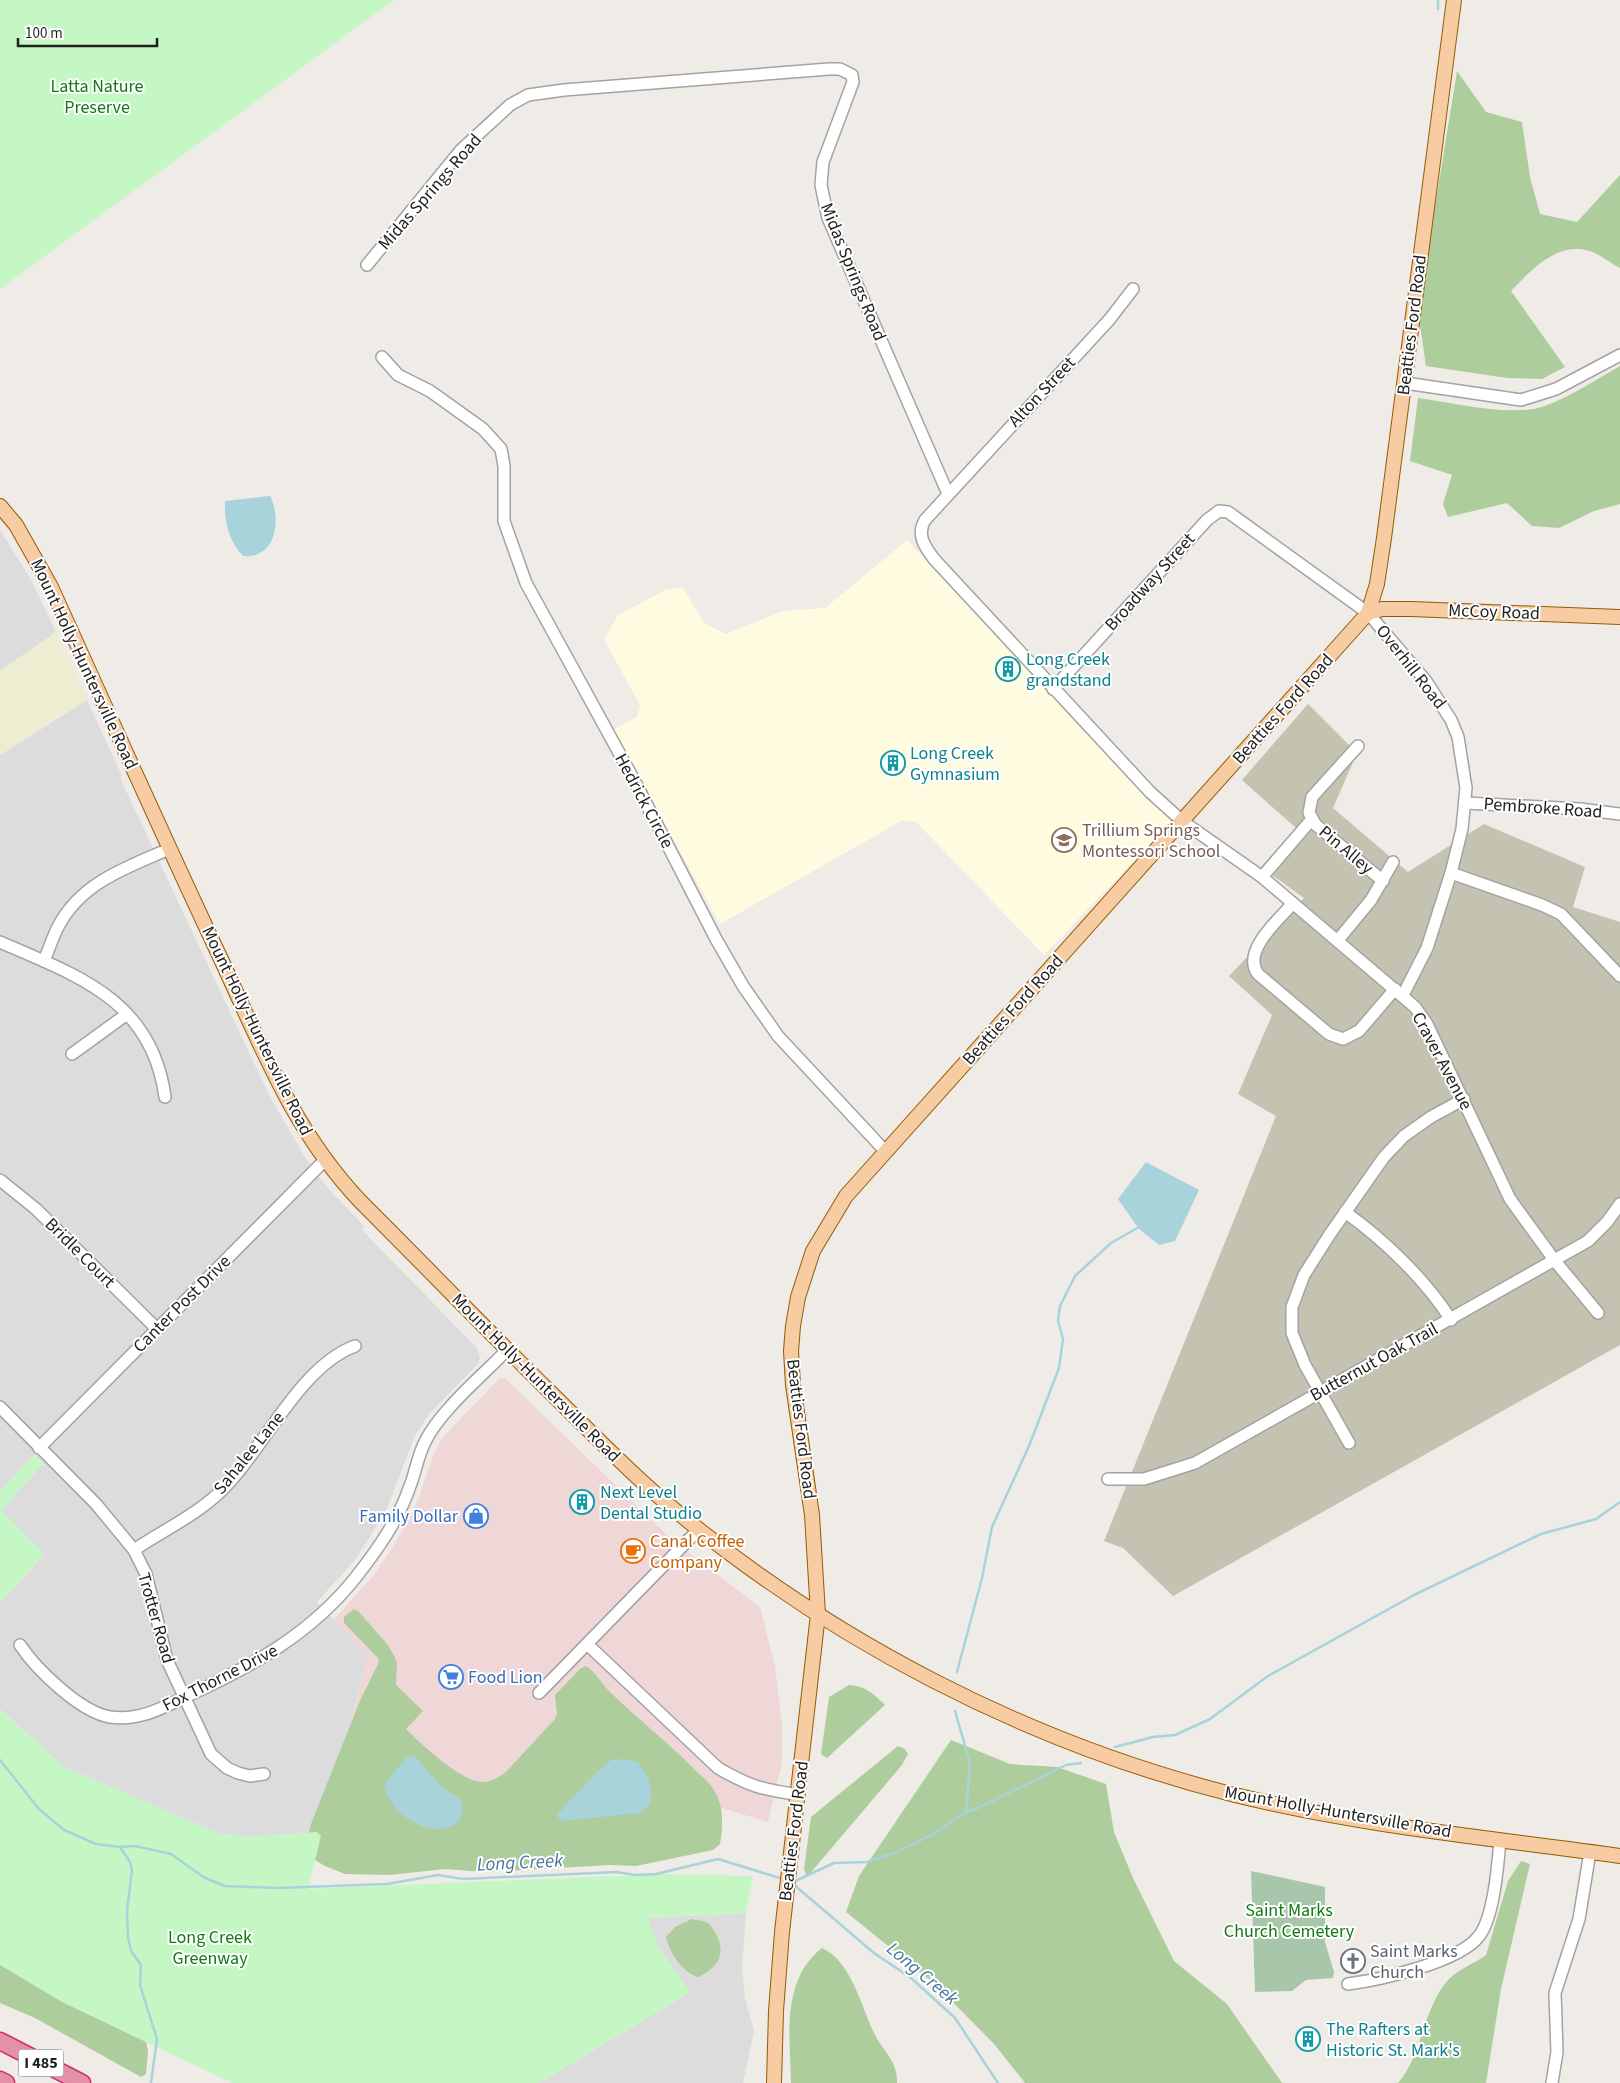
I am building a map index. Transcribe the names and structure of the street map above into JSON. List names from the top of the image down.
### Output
{
  "streets": {
    "highway": ["I 485"],
    "main road": ["Beatties Ford Road", "McCoy Road", "Mount Holly-Huntersville Road"],
    "street": [
      "Midas Springs Road",
      "Alton Street",
      "Broadway Street",
      "Overhill Road",
      "Hedrick Circle",
      "Pembroke Road",
      "Pin Alley",
      "Craver Avenue",
      "Bridle Court",
      "Canter Post Drive",
      "Butternut Oak Trail",
      "Sahalee Lane",
      "Trotter Road",
      "Fox Thorne Drive"
    ]
  },
  "crossings": [
    ["Midas Springs Road", "Alton Street"],
    ["Beatties Ford Road", "McCoy Road"],
    ["Beatties Ford Road", "Mount Holly-Huntersville Road"],
    ["Beatties Ford Road", "Overhill Road"],
    ["Beatties Ford Road", "Hedrick Circle"],
    ["Beatties Ford Road", "Craver Avenue"],
    ["Broadway Street", "Overhill Road"],
    ["McCoy Road", "Overhill Road"],
    ["Mount Holly-Huntersville Road", "Canter Post Drive"],
    ["Mount Holly-Huntersville Road", "Fox Thorne Drive"],
    ["Overhill Road", "Pembroke Road"],
    ["Overhill Road", "Craver Avenue"],
    ["Craver Avenue", "Butternut Oak Trail"],
    ["Bridle Court", "Canter Post Drive"],
    ["Canter Post Drive", "Trotter Road"],
    ["Sahalee Lane", "Trotter Road"],
    ["Trotter Road", "Fox Thorne Drive"]
  ],
  "water": ["Long Creek"],
  "parks": ["Latta Nature Preserve", "Saint Marks Church Cemetery", "Long Creek Greenway"],
  "places": {
    "building": [
      "Long Creek grandstand",
      "Long Creek Gymnasium",
      "Next Level Dental Studio",
      "The Rafters at Historic St. Mark's"
    ],
    "school or university": ["Trillium Springs Montessori School"],
    "shop": ["Family Dollar"],
    "cafe": ["Canal Coffee Company"],
    "supermarket": ["Food Lion"],
    "church": ["Saint Marks Church"]
  },
  "scale_bar": "100 m"
}
